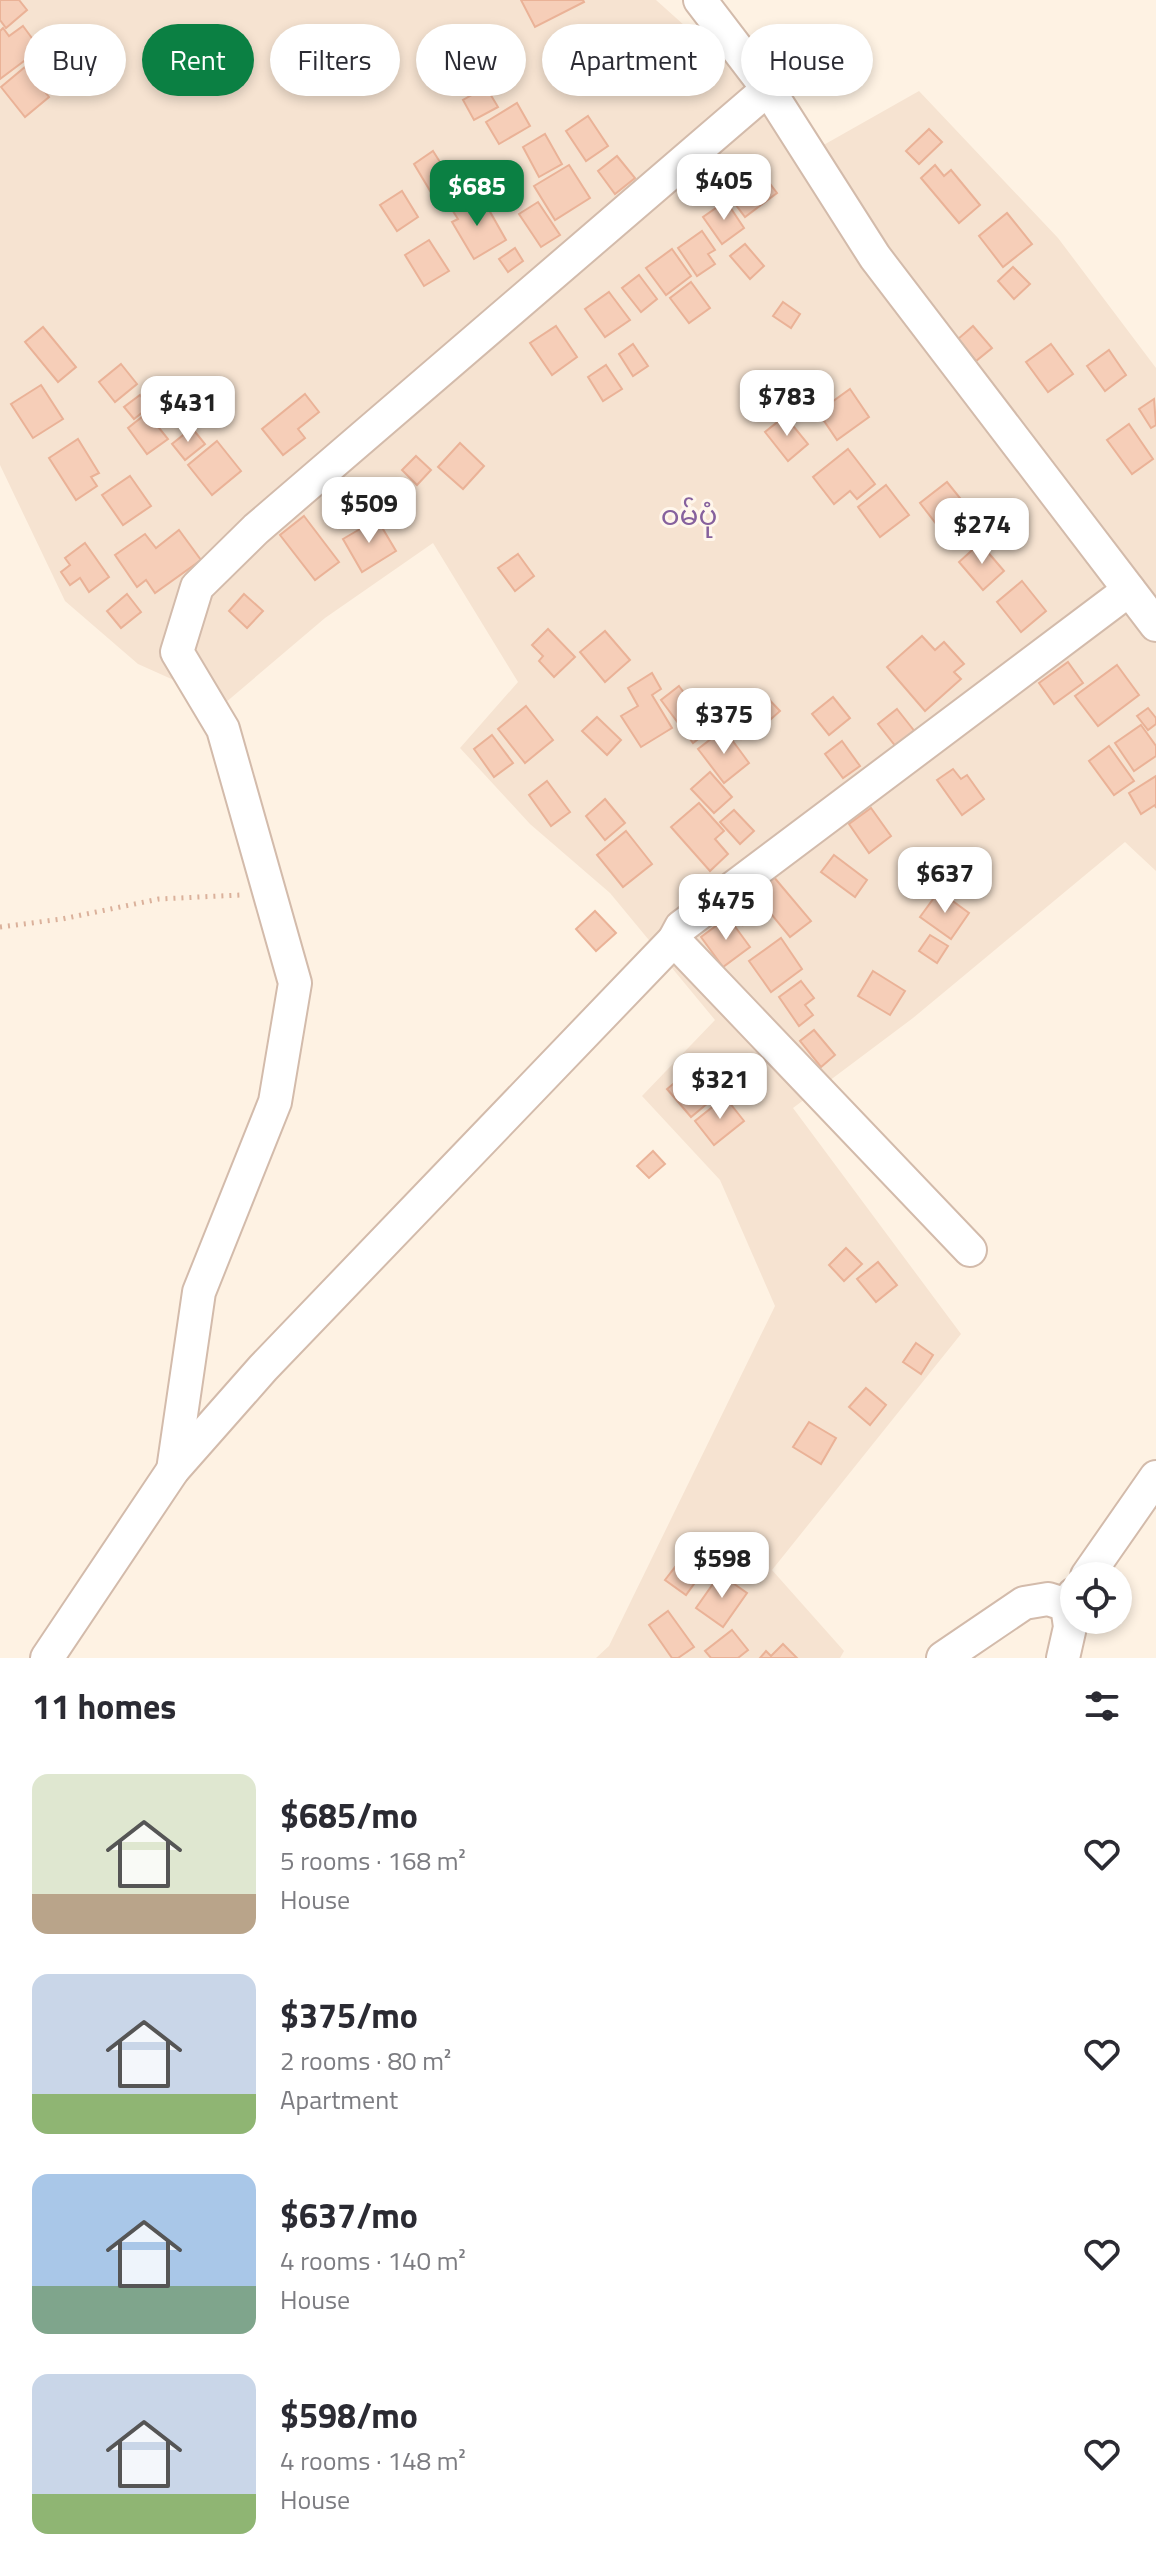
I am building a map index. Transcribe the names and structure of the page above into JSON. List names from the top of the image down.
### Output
{
  "districts": ["ဝမ်ပုံ"],
  "page": {
    "chip": [
      "Buy",
      "Rent",
      "Filters",
      "New",
      "Apartment",
      "House"
    ],
    "price": [
      "$405",
      "$685",
      "$783",
      "$431",
      "$509",
      "$274",
      "$375",
      "$637",
      "$475",
      "$321",
      "$598"
    ],
    "heading": "11 homes",
    "list": [
      {
        "name": "$685/mo",
        "note": "5 rooms · 168 m² · House"
      },
      {
        "name": "$375/mo",
        "note": "2 rooms · 80 m² · Apartment"
      },
      {
        "name": "$637/mo",
        "note": "4 rooms · 140 m² · House"
      },
      {
        "name": "$598/mo",
        "note": "4 rooms · 148 m² · House"
      }
    ]
  }
}
